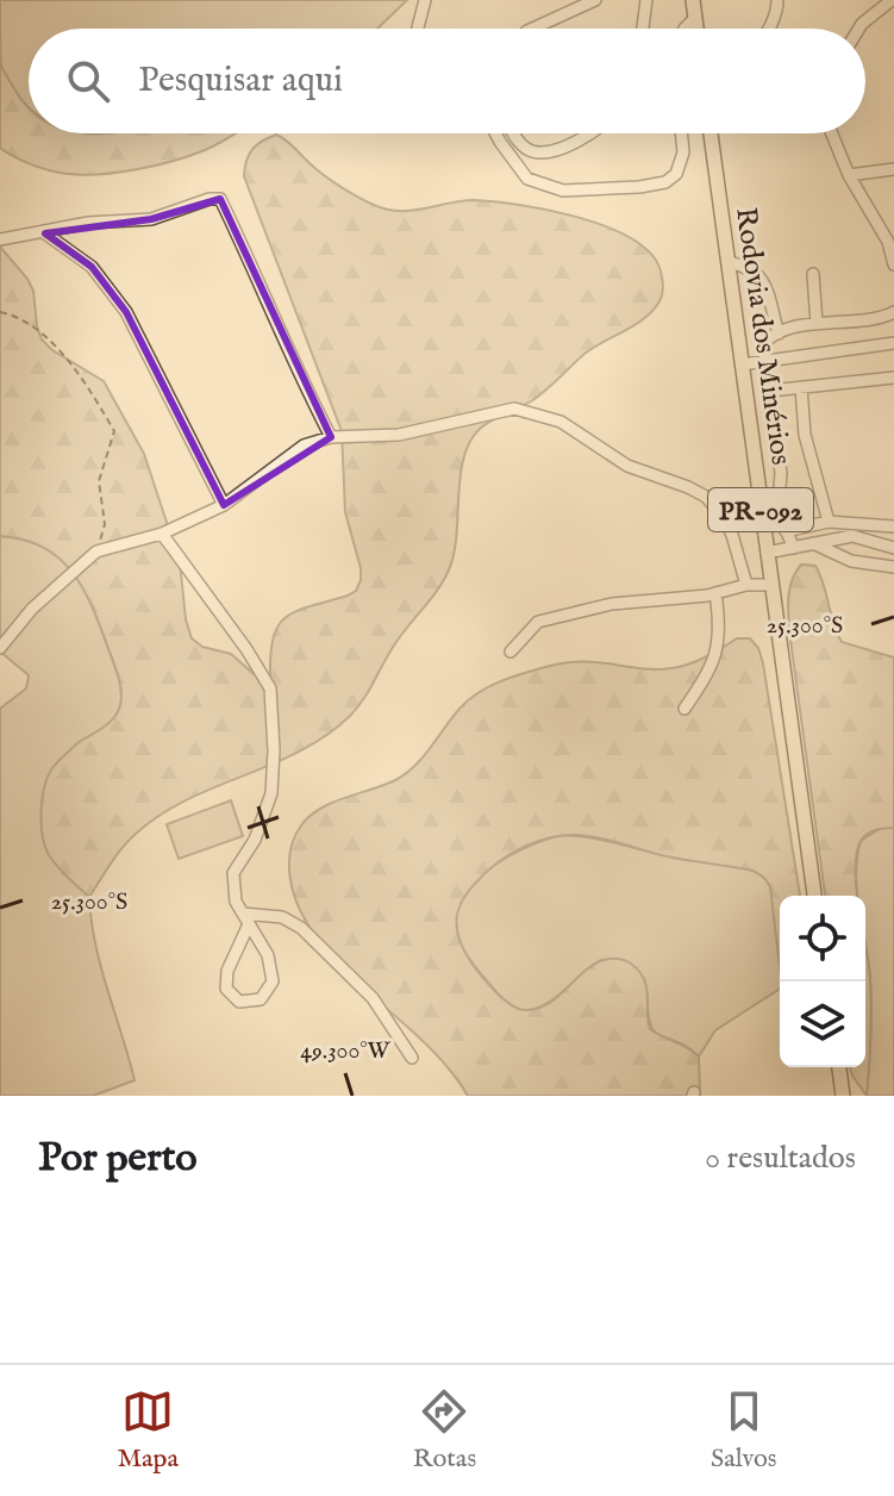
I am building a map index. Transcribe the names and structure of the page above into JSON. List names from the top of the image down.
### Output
{
  "streets": {
    "main road": ["Rodovia dos Minérios", "PR-092"]
  },
  "page": {
    "search": "Pesquisar aqui",
    "heading": ["Por perto", "0 resultados"],
    "nav": ["Mapa", "Rotas", "Salvos"]
  },
  "coordinates": ["25.300°S", "49.300°W"]
}
